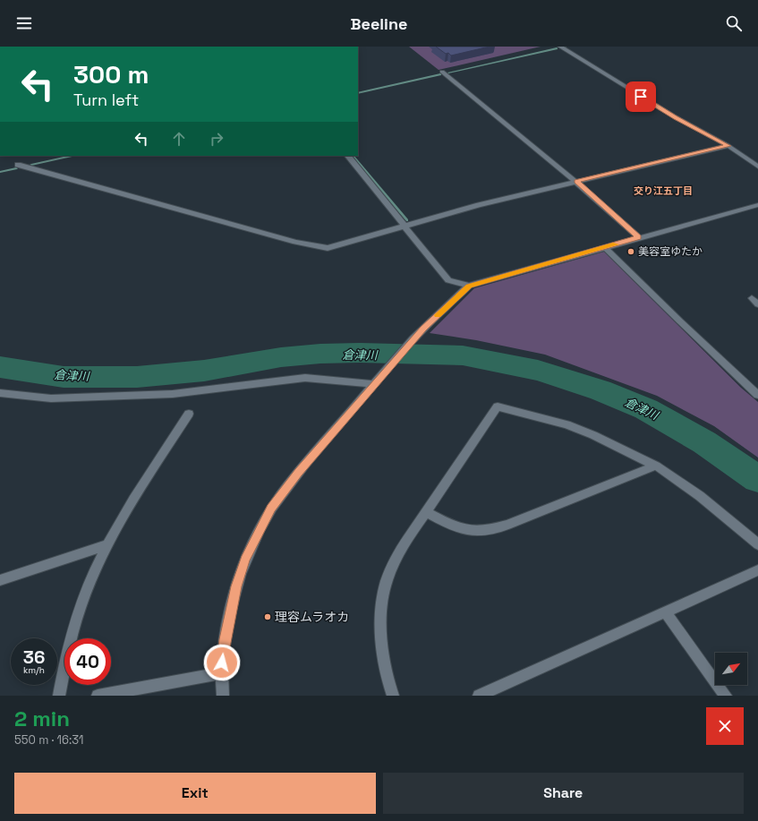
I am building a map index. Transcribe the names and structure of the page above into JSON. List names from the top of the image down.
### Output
{
  "districts": ["交り江五丁目"],
  "water": ["倉津川"],
  "places": ["美容室ゆたか", "理容ムラオカ"],
  "north": "top right",
  "page": {
    "header": "Beeline",
    "turn": ["300 m", "Turn left"],
    "speed": "36 km/h",
    "limit": "40",
    "heading": ["2 min", "550 m · 16:31"],
    "buttons": ["Exit", "Share"]
  }
}
